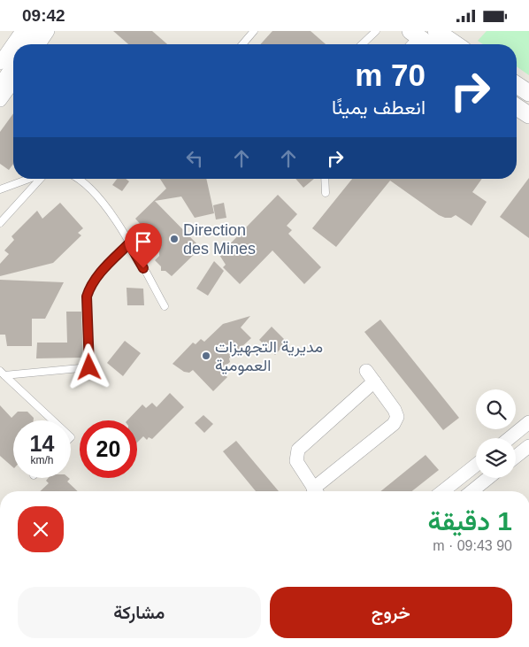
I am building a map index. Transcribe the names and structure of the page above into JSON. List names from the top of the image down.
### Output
{
  "places": ["Direction des Mines", "مديرية التجهيزات العمومية"],
  "page": {
    "status": "09:42",
    "turn": ["70 m", "انعطف يمينًا"],
    "speed": "14 km/h",
    "limit": "20",
    "heading": ["1 دقيقة", "90 m · 09:43"],
    "buttons": ["خروج", "مشاركة"]
  }
}
